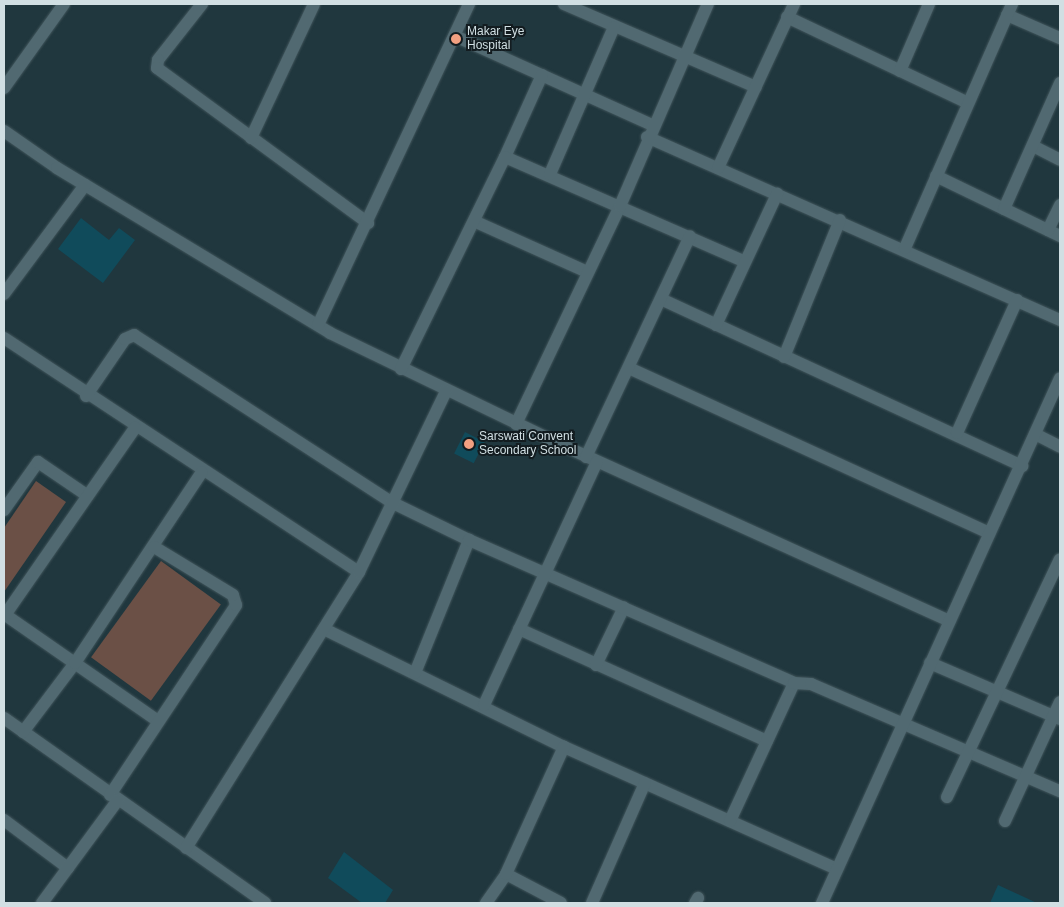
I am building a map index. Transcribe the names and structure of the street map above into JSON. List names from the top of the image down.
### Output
{
  "places": ["Makar Eye Hospital", "Sarswati Convent Secondary School"]
}
